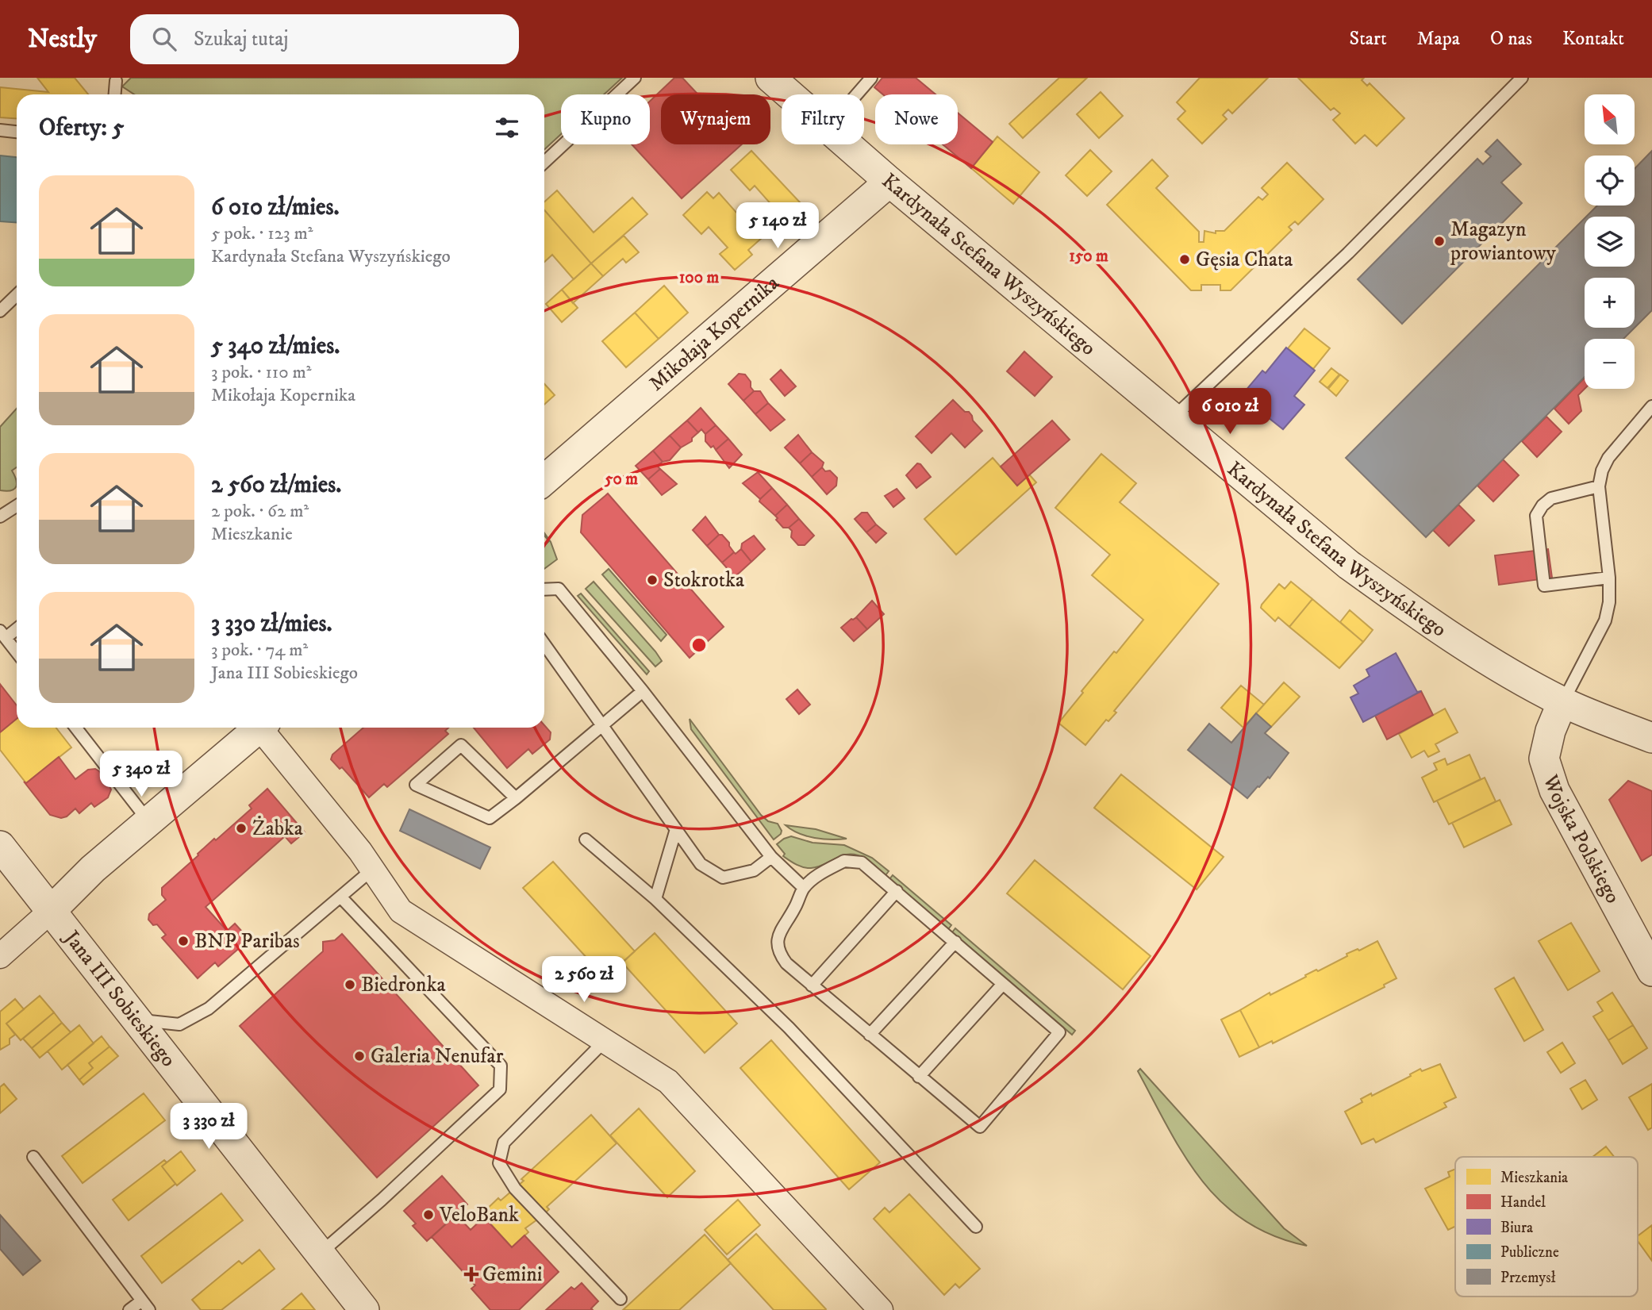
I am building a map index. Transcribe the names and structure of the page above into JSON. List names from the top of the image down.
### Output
{
  "streets": {
    "street": [
      "Kardynała Stefana Wyszyńskiego",
      "Mikołaja Kopernika",
      "Wojska Polskiego",
      "Jana III Sobieskiego"
    ]
  },
  "crossings": [
    ["Kardynała Stefana Wyszyńskiego", "Mikołaja Kopernika"],
    ["Kardynała Stefana Wyszyńskiego", "Wojska Polskiego"]
  ],
  "places": {
    "other": [
      "Magazyn prowiantowy",
      "Gęsia Chata",
      "Stokrotka",
      "Żabka",
      "BNP Paribas",
      "Biedronka",
      "Galeria Nenufar",
      "VeloBank"
    ],
    "health": ["Gemini"]
  },
  "legend": [
    "Mieszkania",
    "Handel",
    "Biura",
    "Publiczne",
    "Przemysł"
  ],
  "north": "top left",
  "page": {
    "header": "Nestly",
    "search": "Szukaj tutaj",
    "nav": [
      "Start",
      "Mapa",
      "O nas",
      "Kontakt"
    ],
    "map_buttons": ["+", "−"],
    "chip": [
      "Kupno",
      "Wynajem",
      "Filtry",
      "Nowe"
    ],
    "heading": "Oferty: 5",
    "list": [
      {
        "name": "6 010 zł/mies.",
        "note": "5 pok. · 123 m² · Kardynała Stefana Wyszyńskiego"
      },
      {
        "name": "5 340 zł/mies.",
        "note": "3 pok. · 110 m² · Mikołaja Kopernika"
      },
      {
        "name": "2 560 zł/mies.",
        "note": "2 pok. · 62 m² · Mieszkanie"
      },
      {
        "name": "3 330 zł/mies.",
        "note": "3 pok. · 74 m² · Jana III Sobieskiego"
      }
    ],
    "price": [
      "5 140 zł",
      "6 010 zł",
      "5 340 zł",
      "2 560 zł",
      "3 330 zł"
    ]
  },
  "rings": ["150 m", "100 m", "50 m"]
}
